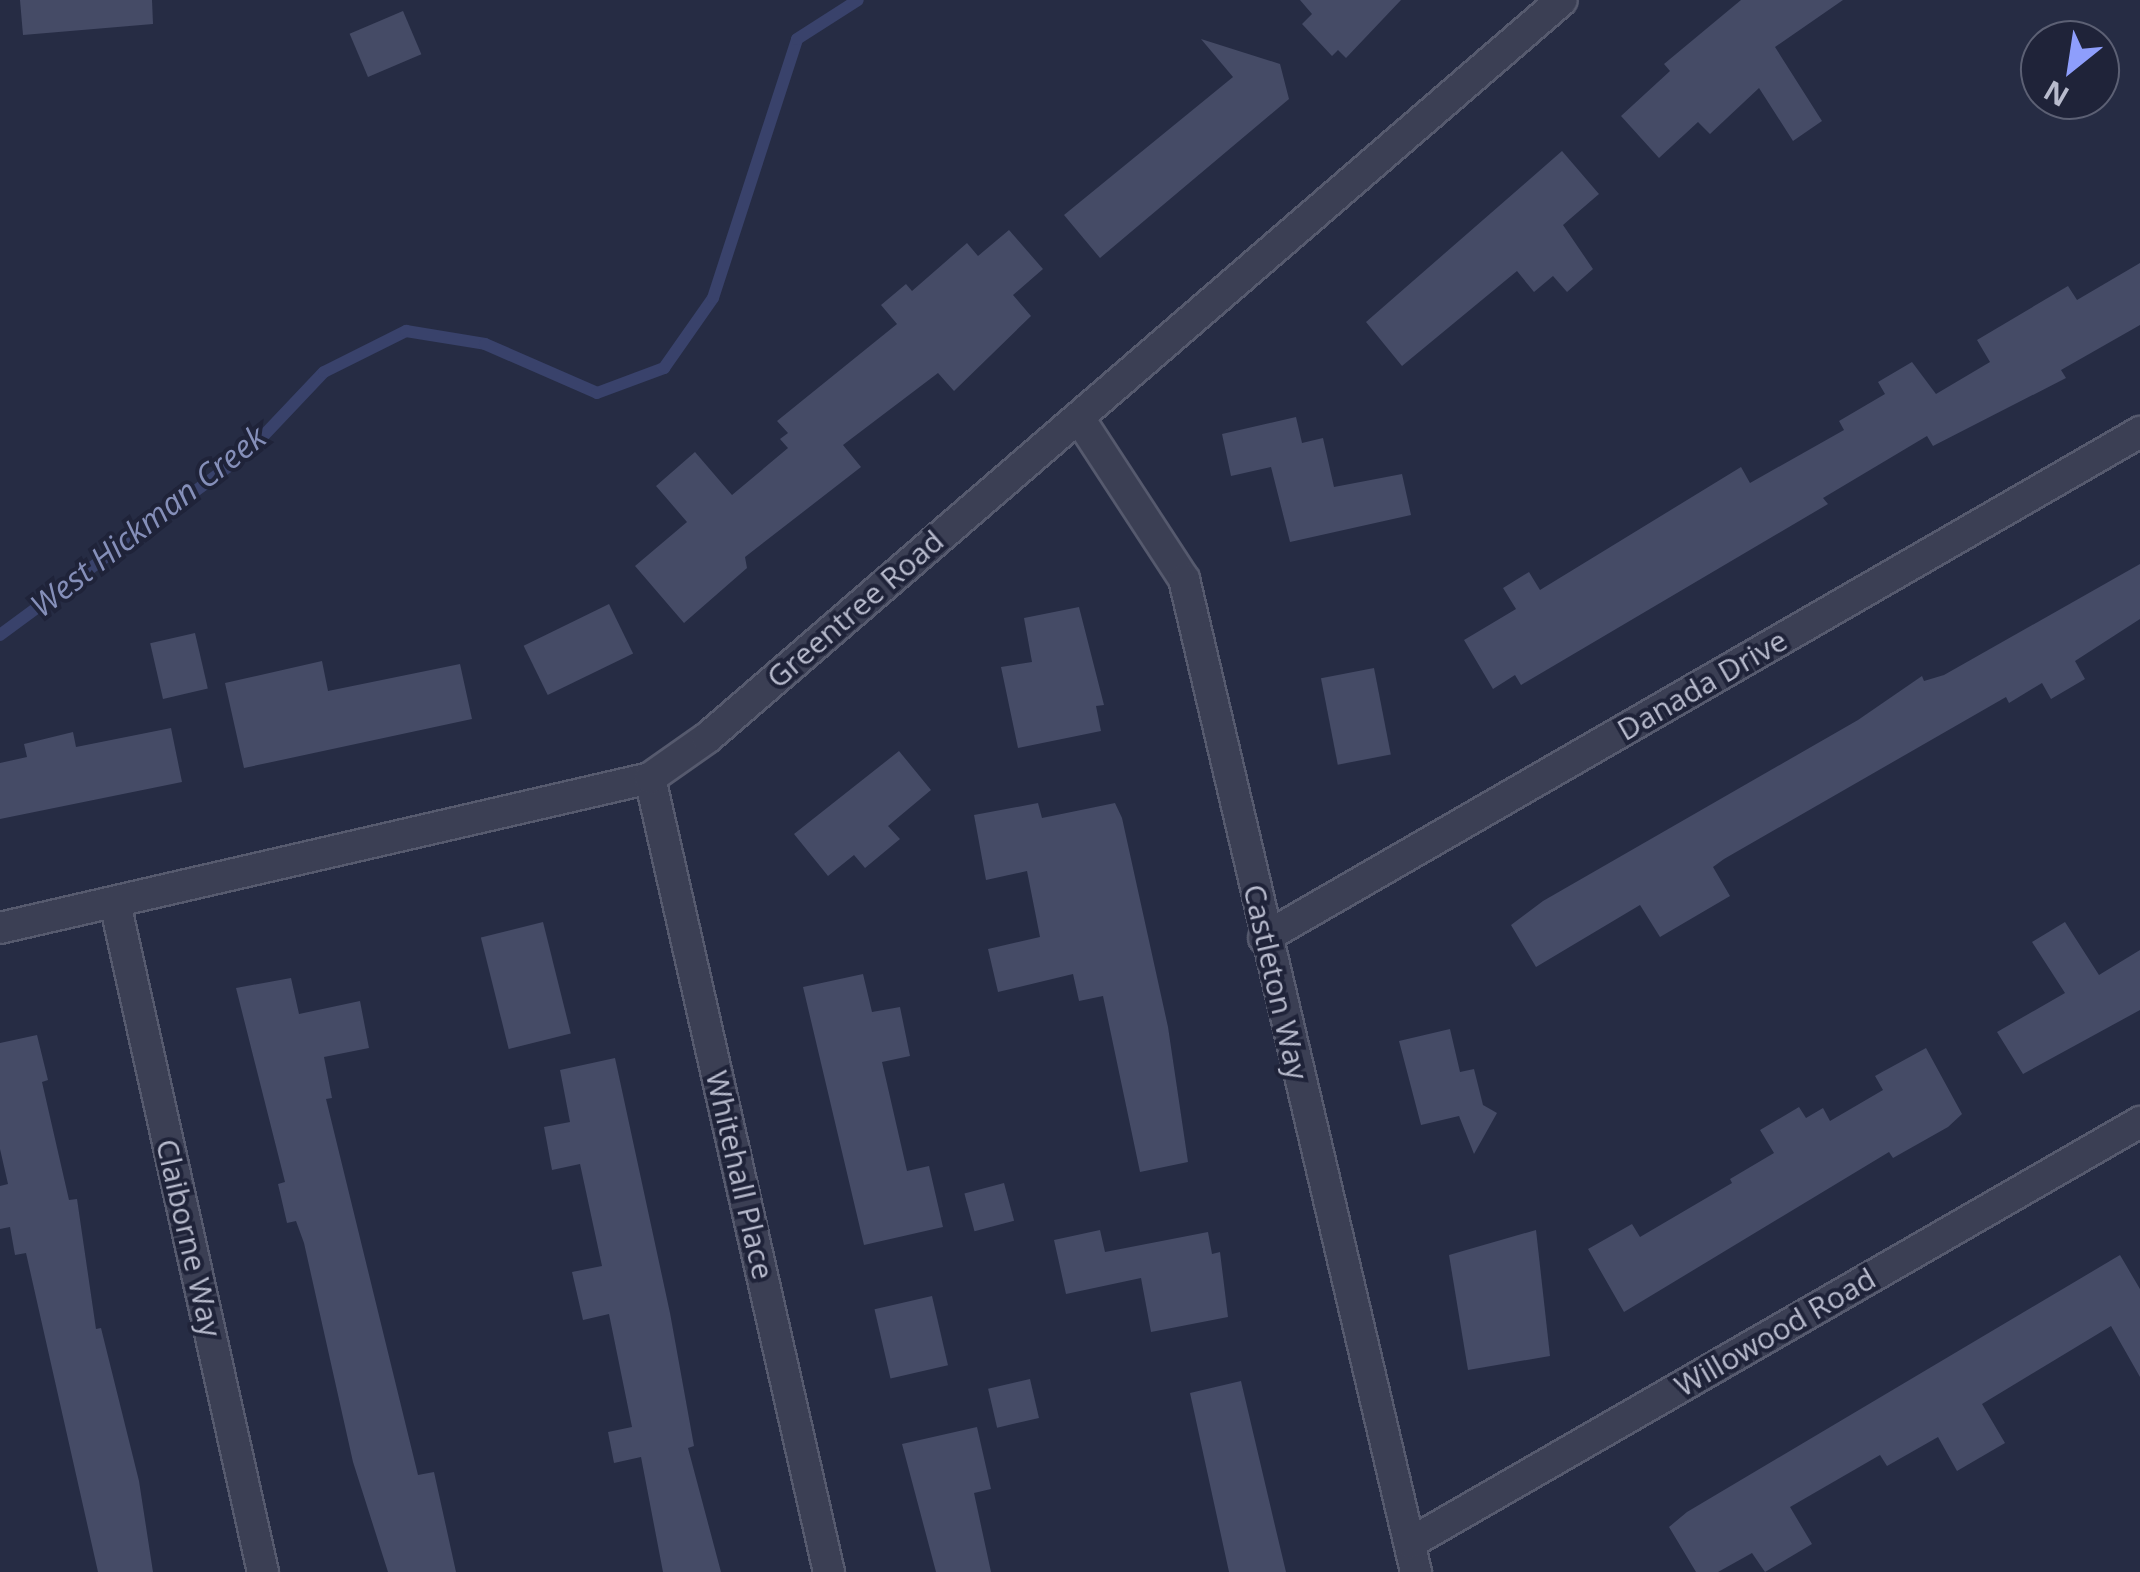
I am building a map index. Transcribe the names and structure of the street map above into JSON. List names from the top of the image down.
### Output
{
  "streets": {
    "street": [
      "Greentree Road",
      "Danada Drive",
      "Castleton Way",
      "Whitehall Place",
      "Claiborne Way",
      "Willowood Road"
    ]
  },
  "crossings": [
    ["Greentree Road", "Castleton Way"],
    ["Greentree Road", "Whitehall Place"],
    ["Greentree Road", "Claiborne Way"],
    ["Danada Drive", "Castleton Way"],
    ["Castleton Way", "Willowood Road"]
  ],
  "water": ["West Hickman Creek"],
  "north": "bottom left"
}
